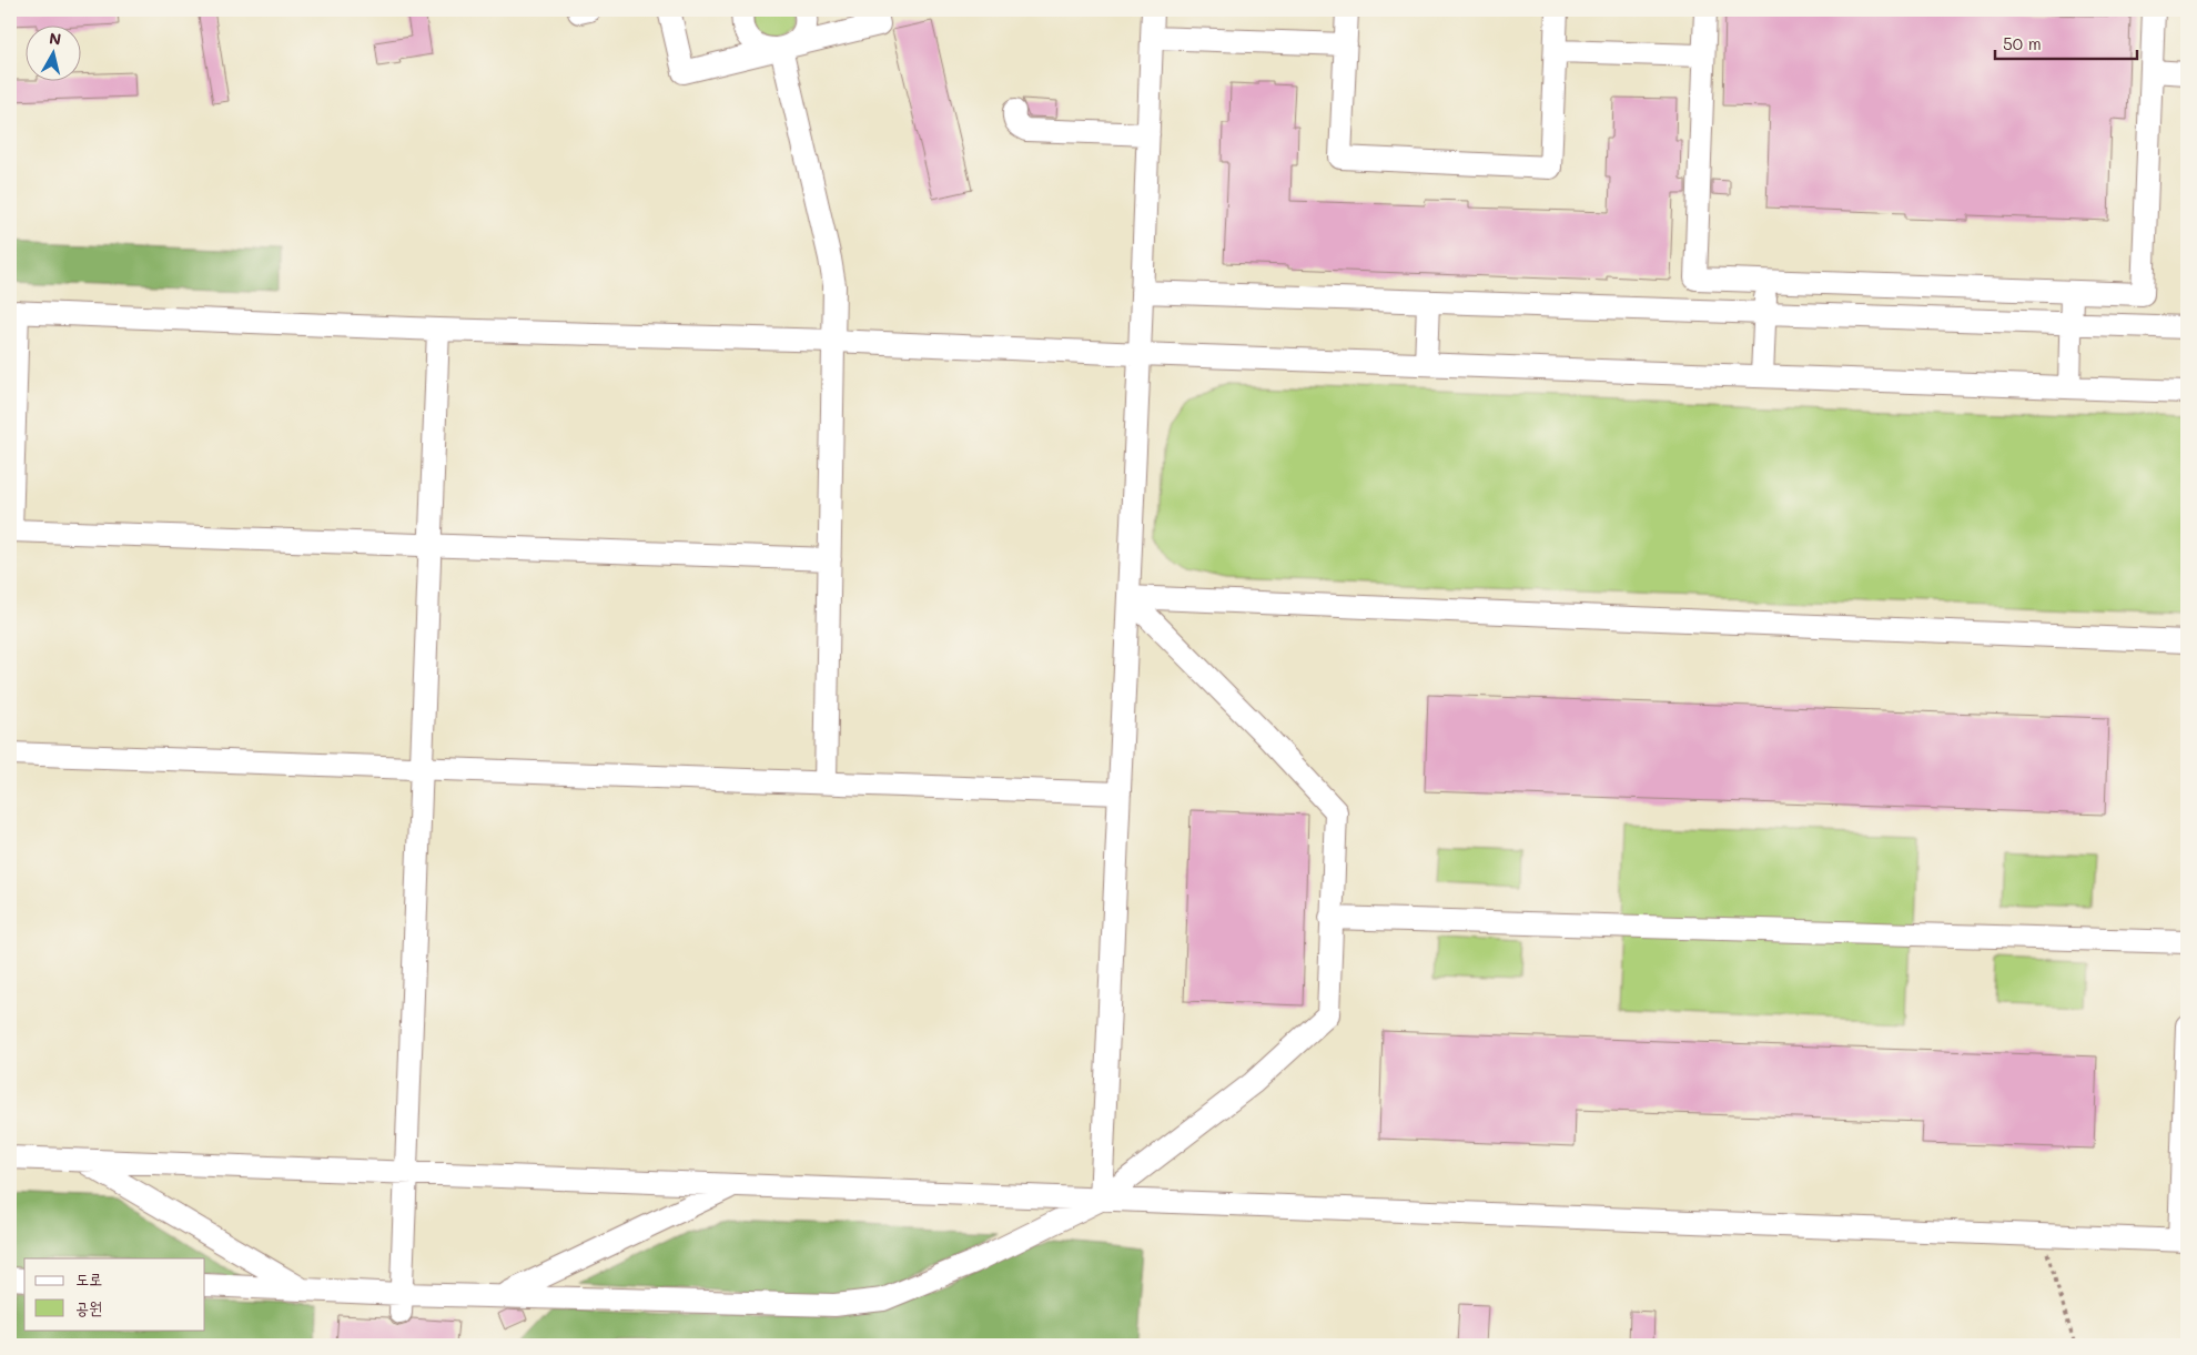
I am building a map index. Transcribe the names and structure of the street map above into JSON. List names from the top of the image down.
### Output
{
  "legend": ["도로", "공원"],
  "scale_bar": "50 m",
  "north": "top"
}
